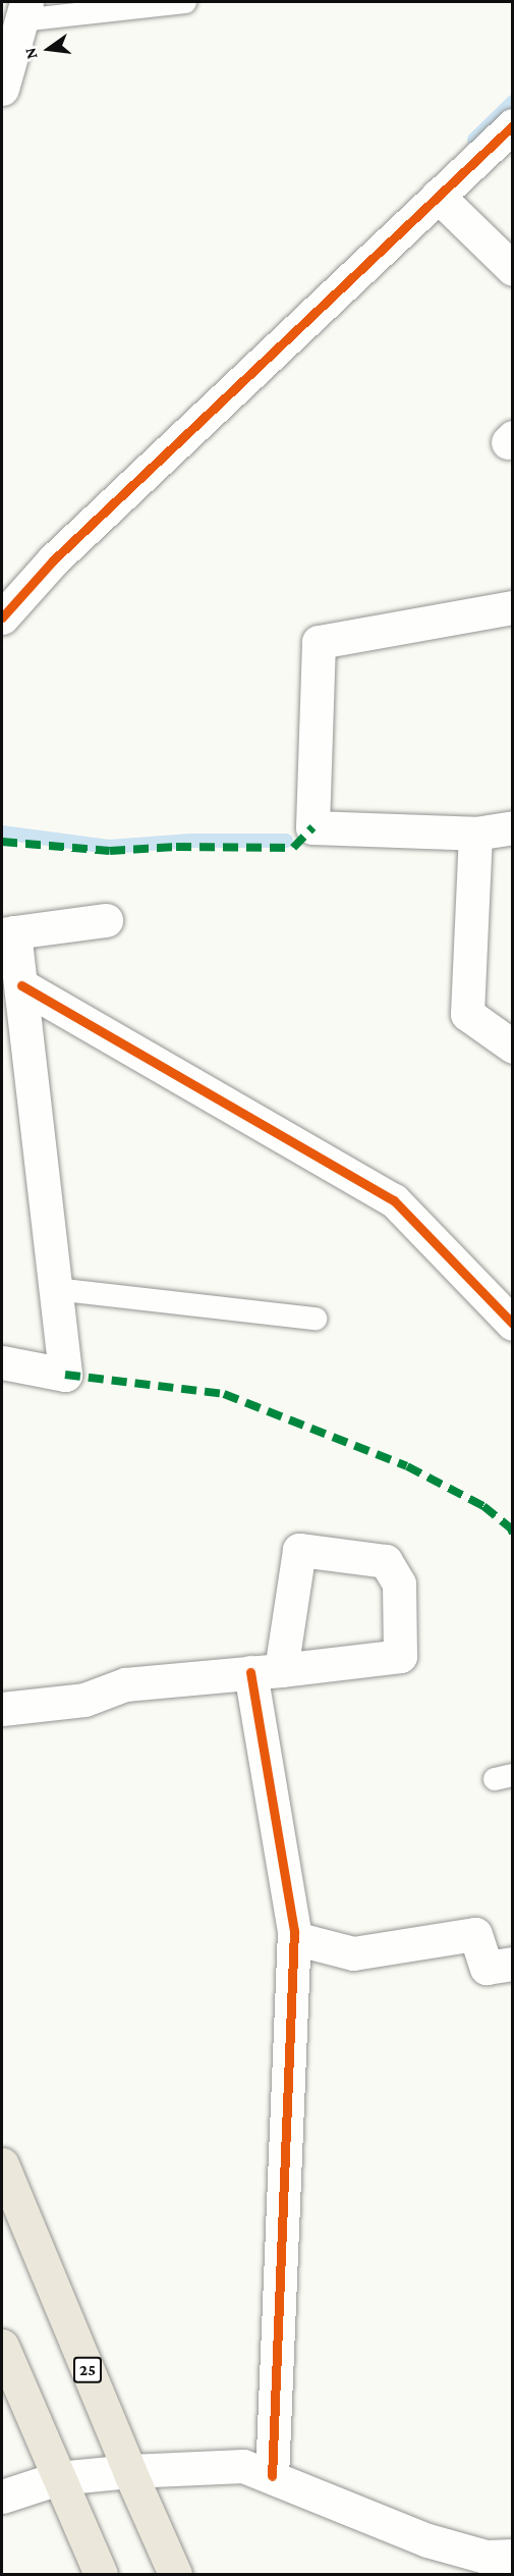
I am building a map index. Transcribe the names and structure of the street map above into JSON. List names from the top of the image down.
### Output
{
  "streets": {
    "main road": ["25"]
  },
  "north": "left"
}
